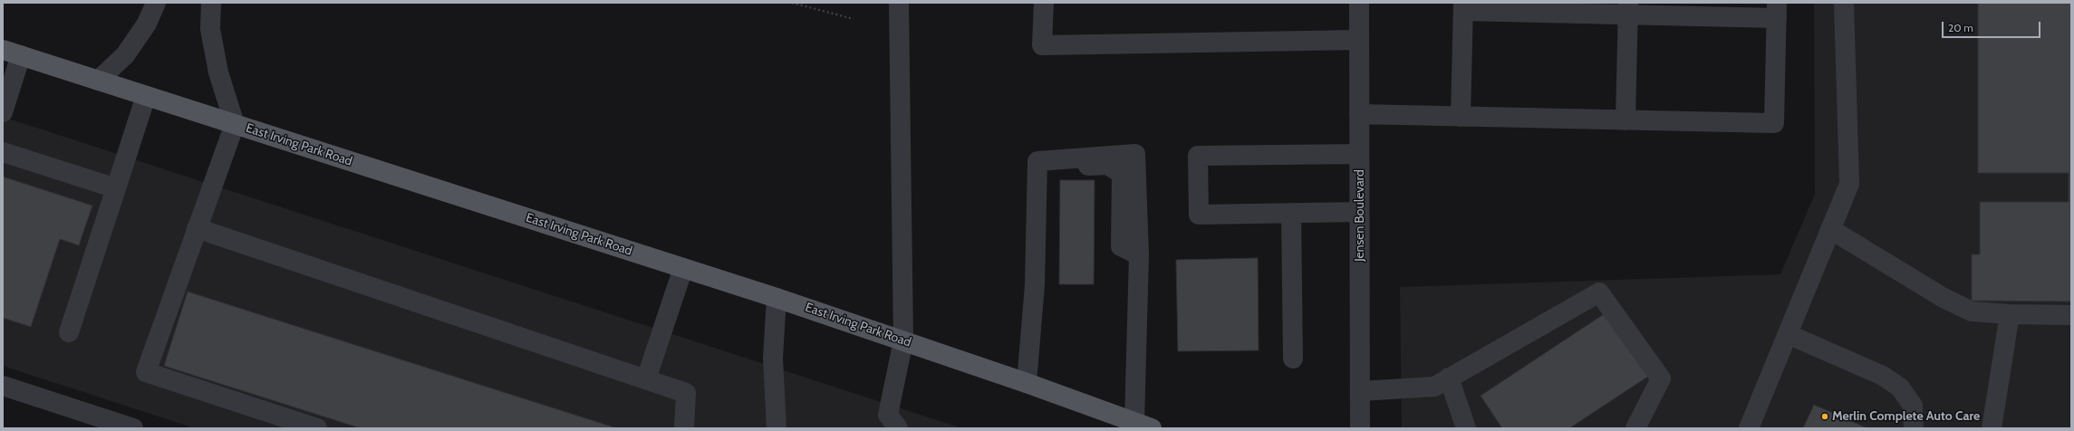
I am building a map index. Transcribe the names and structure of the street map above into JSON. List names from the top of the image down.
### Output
{
  "streets": {
    "main road": ["East Irving Park Road"],
    "street": ["Jensen Boulevard"]
  },
  "places": ["Merlin Complete Auto Care"],
  "scale_bar": "20 m"
}
